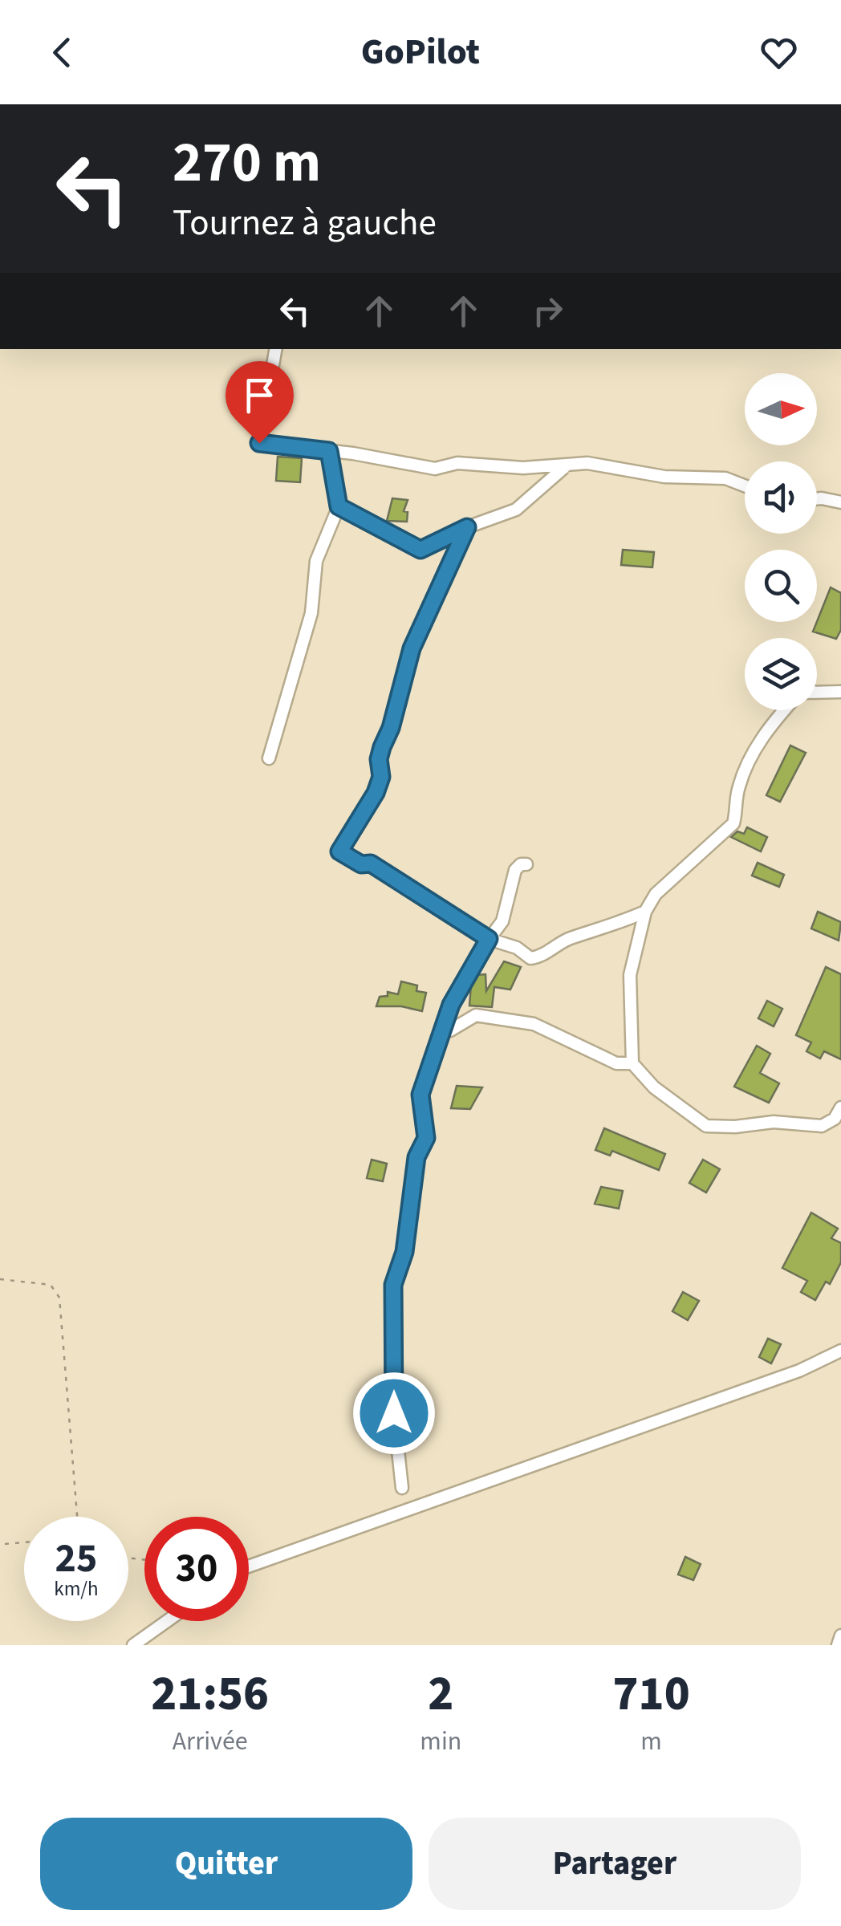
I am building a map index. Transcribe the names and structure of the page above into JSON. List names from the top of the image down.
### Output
{
  "north": "right",
  "page": {
    "header": "GoPilot",
    "turn": ["270 m", "Tournez à gauche"],
    "speed": "25 km/h",
    "limit": "30",
    "eta": [
      "21:56",
      "Arrivée",
      "2",
      "min",
      "710",
      "m"
    ],
    "buttons": ["Quitter", "Partager"]
  }
}
